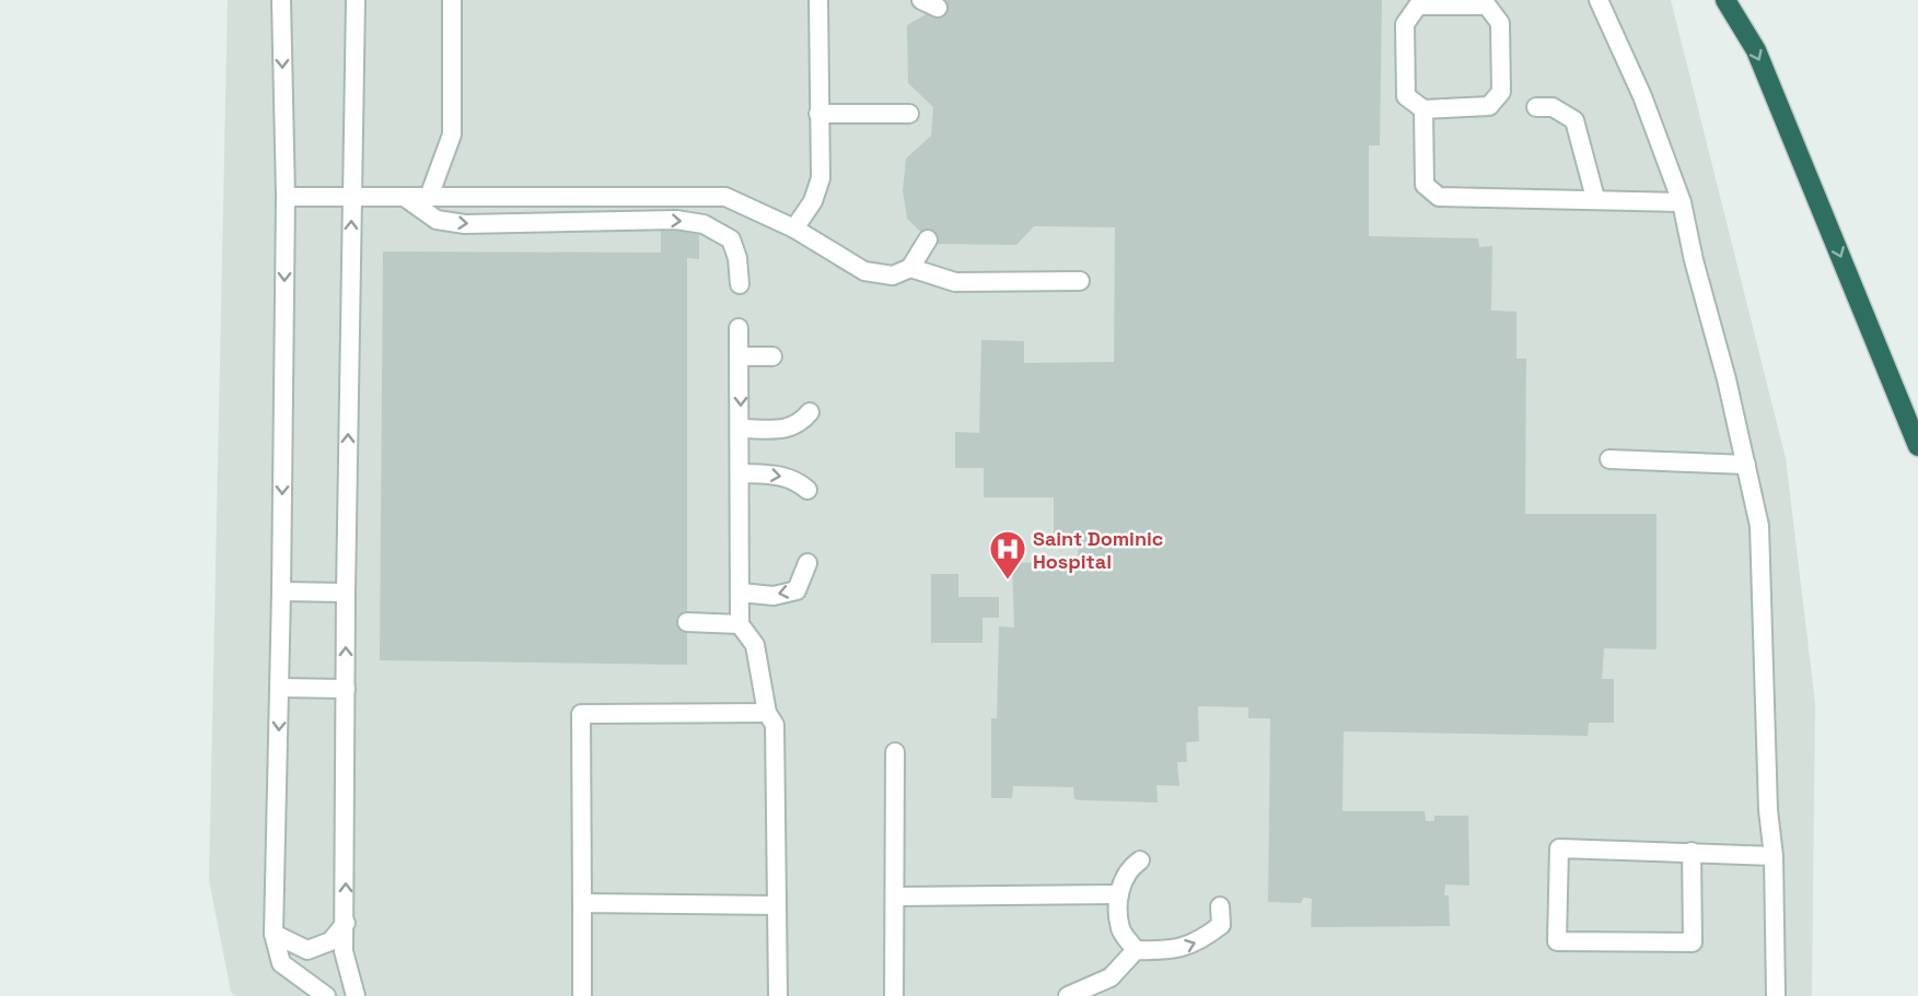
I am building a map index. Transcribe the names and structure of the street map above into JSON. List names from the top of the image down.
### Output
{
  "places": {
    "hospital": ["Saint Dominic Hospital"]
  }
}
